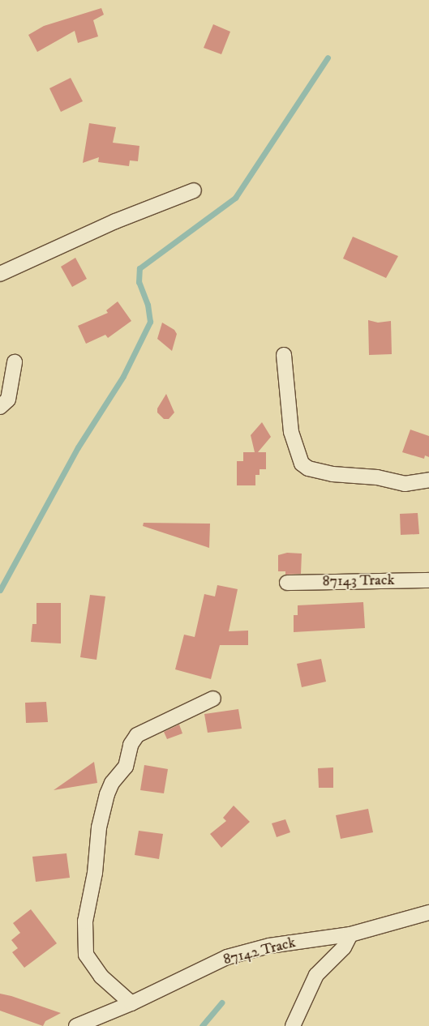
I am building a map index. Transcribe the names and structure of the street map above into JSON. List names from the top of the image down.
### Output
{
  "streets": {
    "street": ["87143 Track", "87142 Track"]
  }
}
